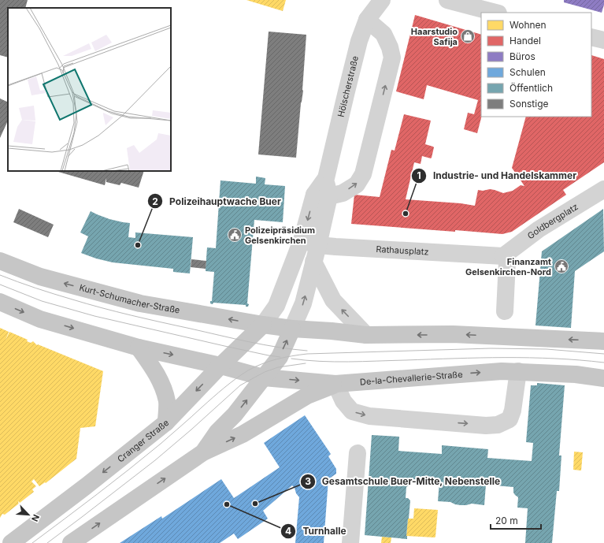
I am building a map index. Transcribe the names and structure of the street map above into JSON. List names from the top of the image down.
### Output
{
  "streets": {
    "main road": ["Kurt-Schumacher-Straße", "De-la-Chevallerie-Straße", "Cranger Straße"],
    "street": ["Hölscherstraße", "Goldbergplatz", "Rathausplatz"]
  },
  "crossings": [
    ["Hölscherstraße", "Rathausplatz"],
    ["Hölscherstraße", "Kurt-Schumacher-Straße"],
    ["Hölscherstraße", "Cranger Straße"],
    ["Goldbergplatz", "Rathausplatz"],
    ["Kurt-Schumacher-Straße", "Cranger Straße"],
    ["De-la-Chevallerie-Straße", "Cranger Straße"]
  ],
  "places": {
    "shop": ["Haarstudio Safija"],
    "other": [
      "Industrie- und Handelskammer",
      "Polizeihauptwache Buer",
      "Gesamtschule Buer-Mitte, Nebenstelle",
      "Turnhalle"
    ],
    "public building": ["Polizeipräsidium Gelsenkirchen", "Finanzamt Gelsenkirchen-Nord"]
  },
  "legend": [
    "Wohnen",
    "Handel",
    "Büros",
    "Schulen",
    "Öffentlich",
    "Sonstige"
  ],
  "scale_bar": "20 m",
  "north": "bottom right"
}
